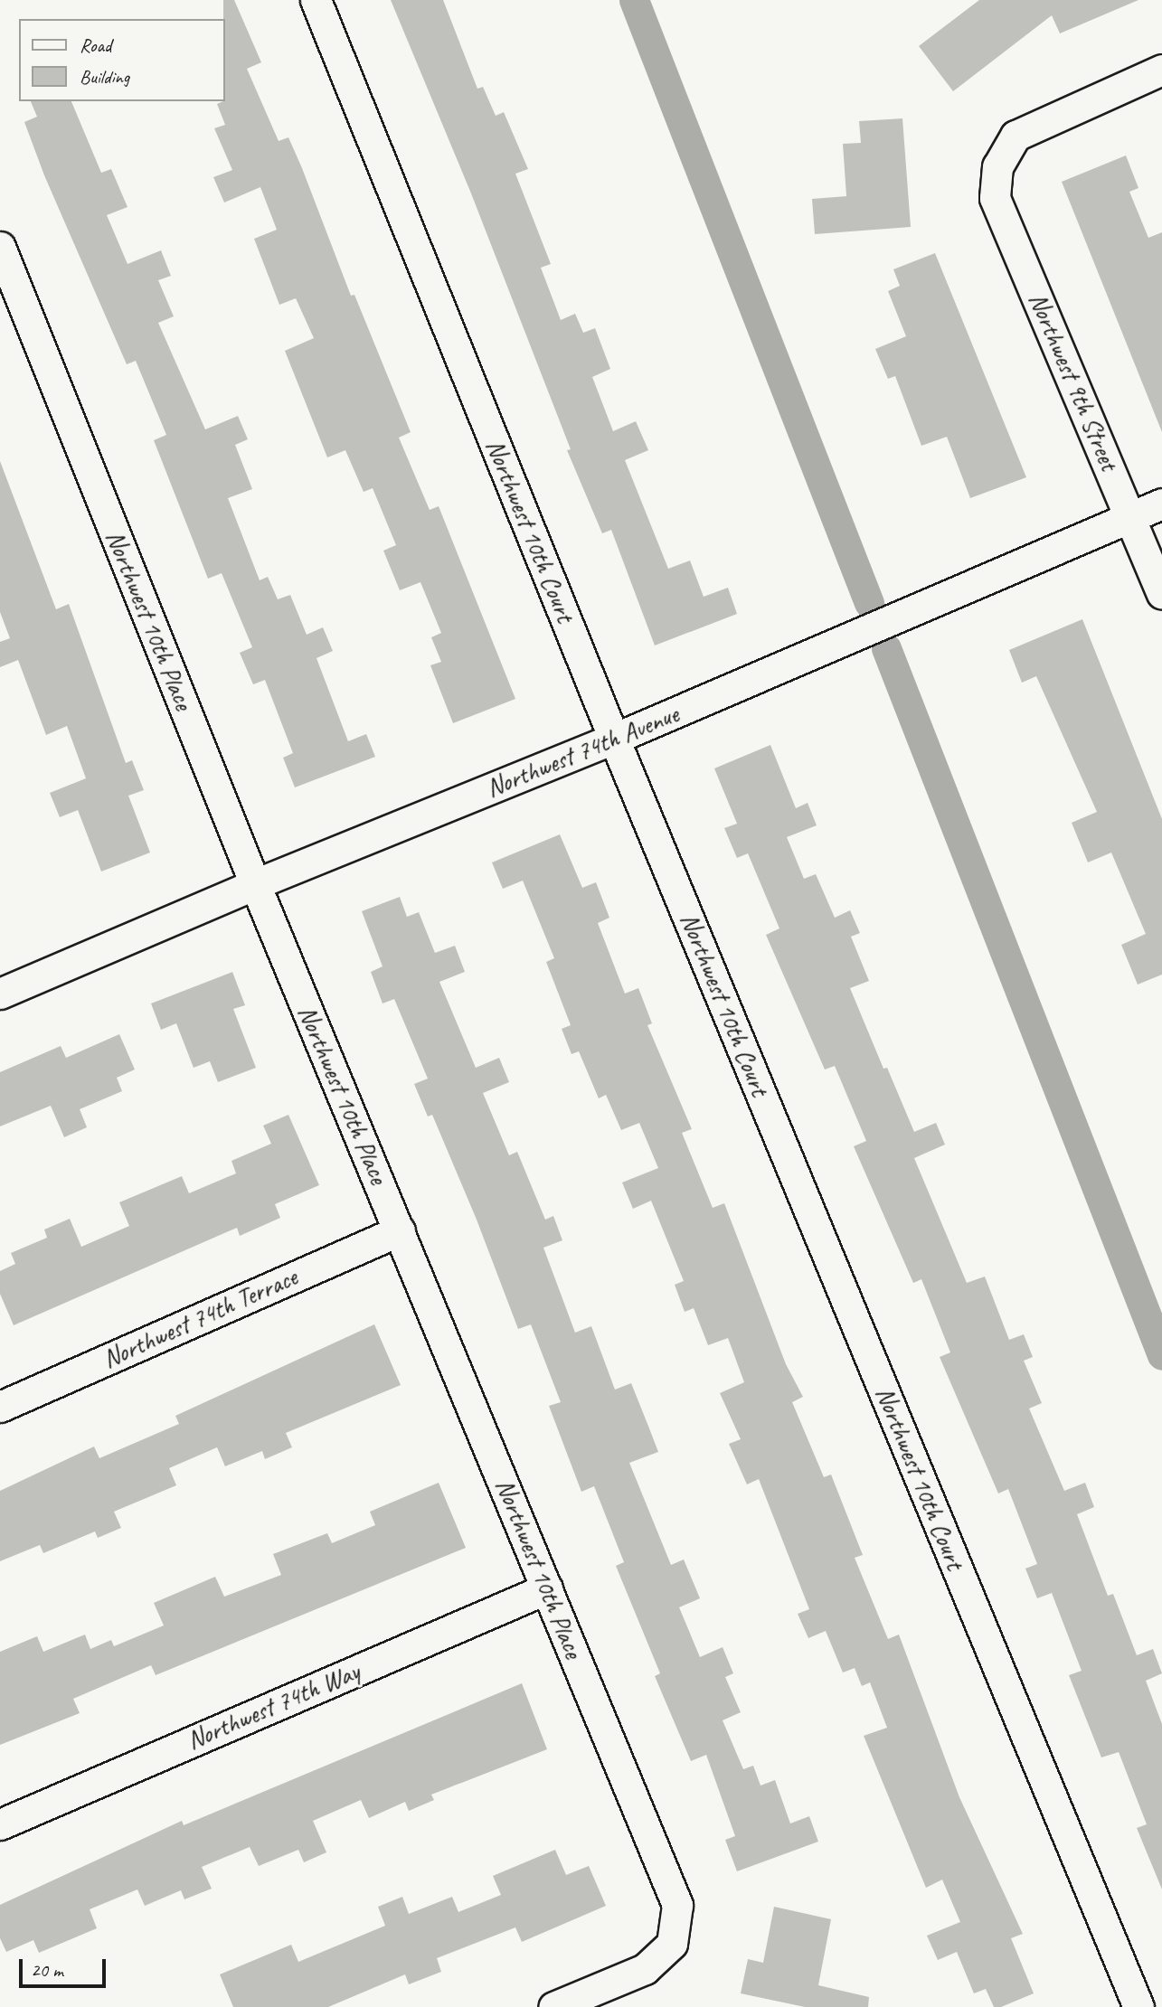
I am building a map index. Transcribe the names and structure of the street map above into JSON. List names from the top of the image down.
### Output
{
  "streets": {
    "street": [
      "Northwest 9th Street",
      "Northwest 10th Court",
      "Northwest 10th Place",
      "Northwest 74th Avenue",
      "Northwest 74th Terrace",
      "Northwest 74th Way"
    ]
  },
  "crossings": [
    ["Northwest 9th Street", "Northwest 74th Avenue"],
    ["Northwest 10th Court", "Northwest 74th Avenue"],
    ["Northwest 10th Place", "Northwest 74th Avenue"],
    ["Northwest 10th Place", "Northwest 74th Terrace"],
    ["Northwest 10th Place", "Northwest 74th Way"]
  ],
  "legend": ["Road", "Building"],
  "scale_bar": "20 m"
}
